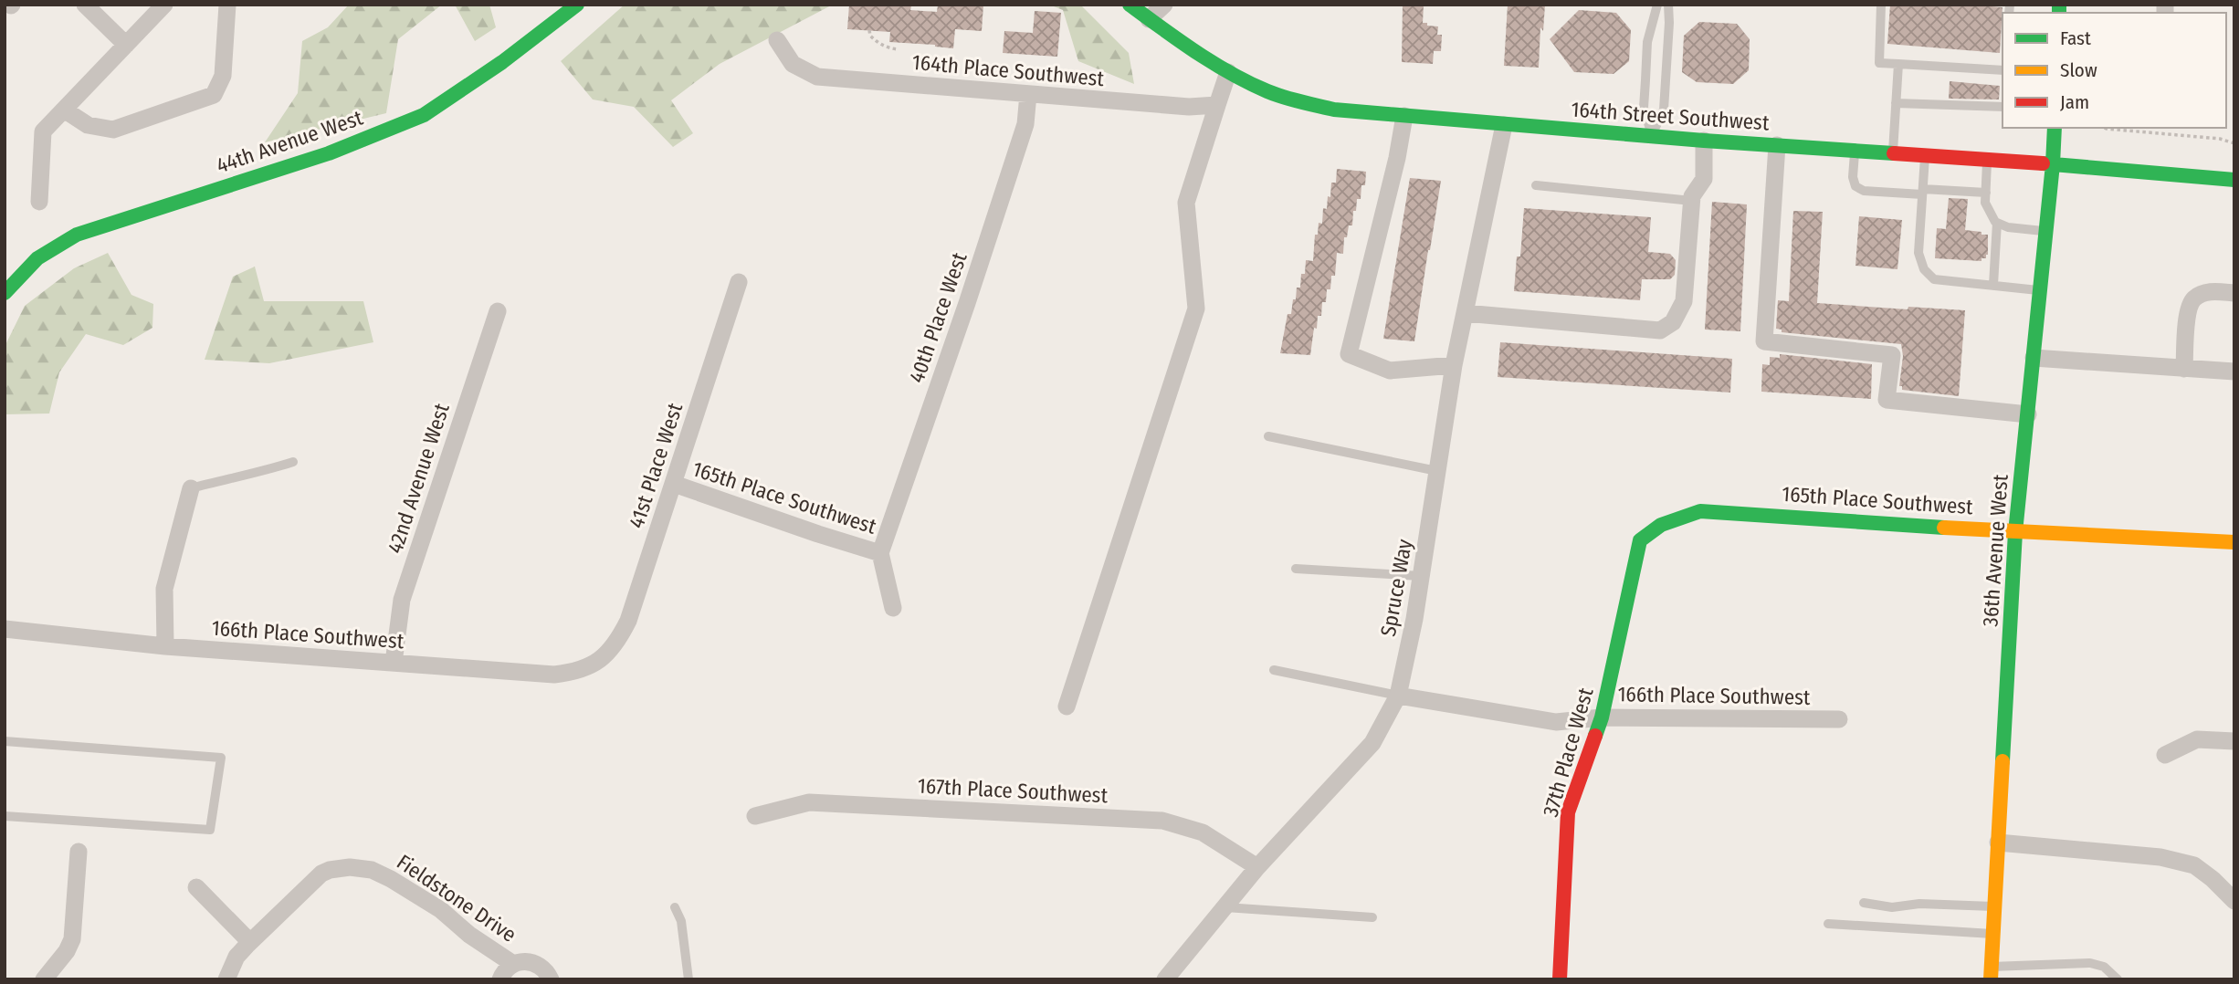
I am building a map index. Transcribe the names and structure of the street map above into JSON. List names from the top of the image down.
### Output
{
  "streets": {
    "main road": [
      "164th Street Southwest",
      "44th Avenue West",
      "165th Place Southwest",
      "36th Avenue West",
      "37th Place West"
    ],
    "street": [
      "164th Place Southwest",
      "40th Place West",
      "41st Place West",
      "42nd Avenue West",
      "Spruce Way",
      "166th Place Southwest",
      "167th Place Southwest",
      "Fieldstone Drive"
    ]
  },
  "crossings": [
    ["164th Place Southwest", "40th Place West"],
    ["164th Street Southwest", "36th Avenue West"],
    ["164th Street Southwest", "Spruce Way"],
    ["40th Place West", "165th Place Southwest"],
    ["41st Place West", "165th Place Southwest"],
    ["41st Place West", "166th Place Southwest"],
    ["42nd Avenue West", "166th Place Southwest"],
    ["165th Place Southwest", "36th Avenue West"],
    ["165th Place Southwest", "37th Place West"],
    ["Spruce Way", "166th Place Southwest"],
    ["Spruce Way", "167th Place Southwest"],
    ["166th Place Southwest", "37th Place West"]
  ],
  "legend": ["Fast", "Slow", "Jam"]
}
